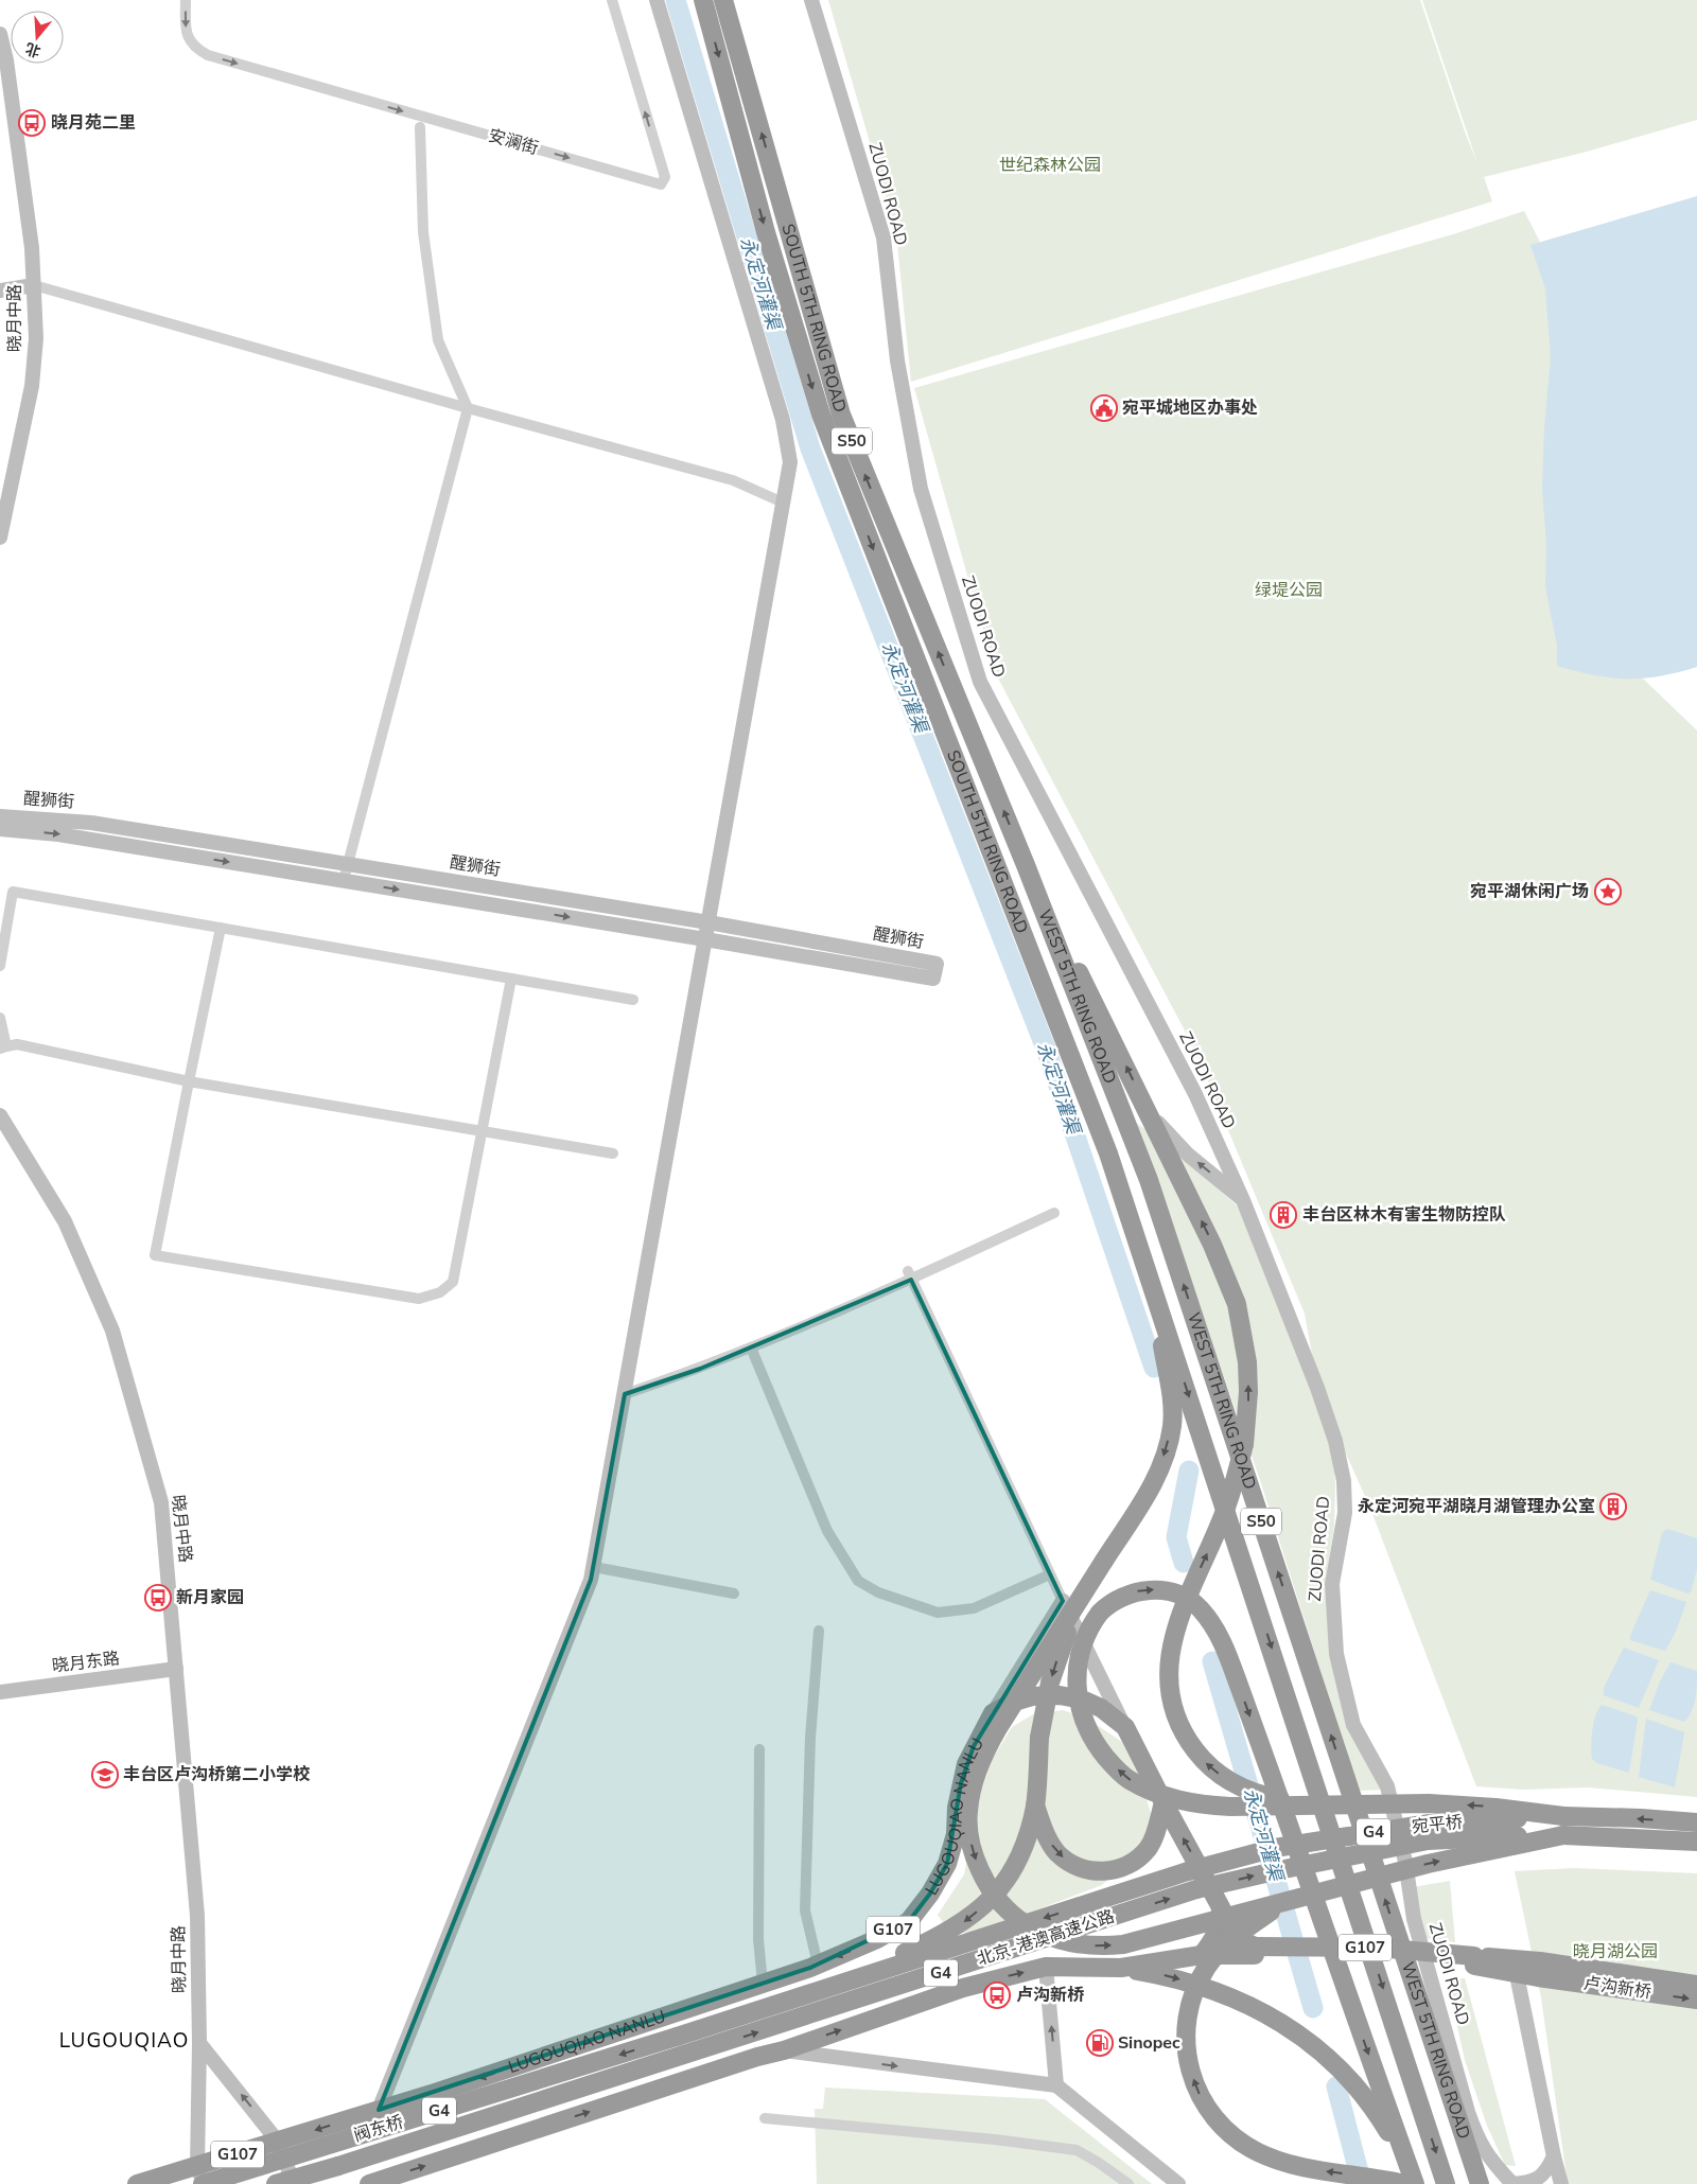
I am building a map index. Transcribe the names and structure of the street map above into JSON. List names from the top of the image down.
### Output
{
  "streets": {
    "highway": [
      "SOUTH 5TH RING ROAD",
      "S50",
      "WEST 5TH RING ROAD",
      "LUGOUQIAO NANLU",
      "宛平桥",
      "G4",
      "G107",
      "北京-港澳高速公路",
      "卢沟新桥",
      "阀东桥"
    ],
    "street": [
      "安澜街",
      "ZUODI ROAD",
      "晓月中路",
      "醒狮街",
      "晓月东路"
    ]
  },
  "crossings": [
    ["晓月中路", "晓月东路"],
    ["晓月中路", "LUGOUQIAO NANLU"],
    ["晓月中路", "阀东桥"],
    ["SOUTH 5TH RING ROAD", "WEST 5TH RING ROAD"],
    ["LUGOUQIAO NANLU", "阀东桥"],
    ["宛平桥", "G4"],
    ["宛平桥", "北京-港澳高速公路"],
    ["G107", "卢沟新桥"],
    ["北京-港澳高速公路", "阀东桥"]
  ],
  "districts": ["LUGOUQIAO"],
  "water": ["永定河灌渠"],
  "parks": ["世纪森林公园", "绿堤公园", "晓月湖公园"],
  "places": {
    "bus stop": ["晓月苑二里", "新月家园", "卢沟新桥"],
    "public building": ["宛平城地区办事处"],
    "place": ["宛平湖休闲广场"],
    "building": ["丰台区林木有害生物防控队", "永定河宛平湖晓月湖管理办公室"],
    "school or university": ["丰台区卢沟桥第二小学校"],
    "fuel station": ["Sinopec"]
  },
  "north": "bottom"
}
